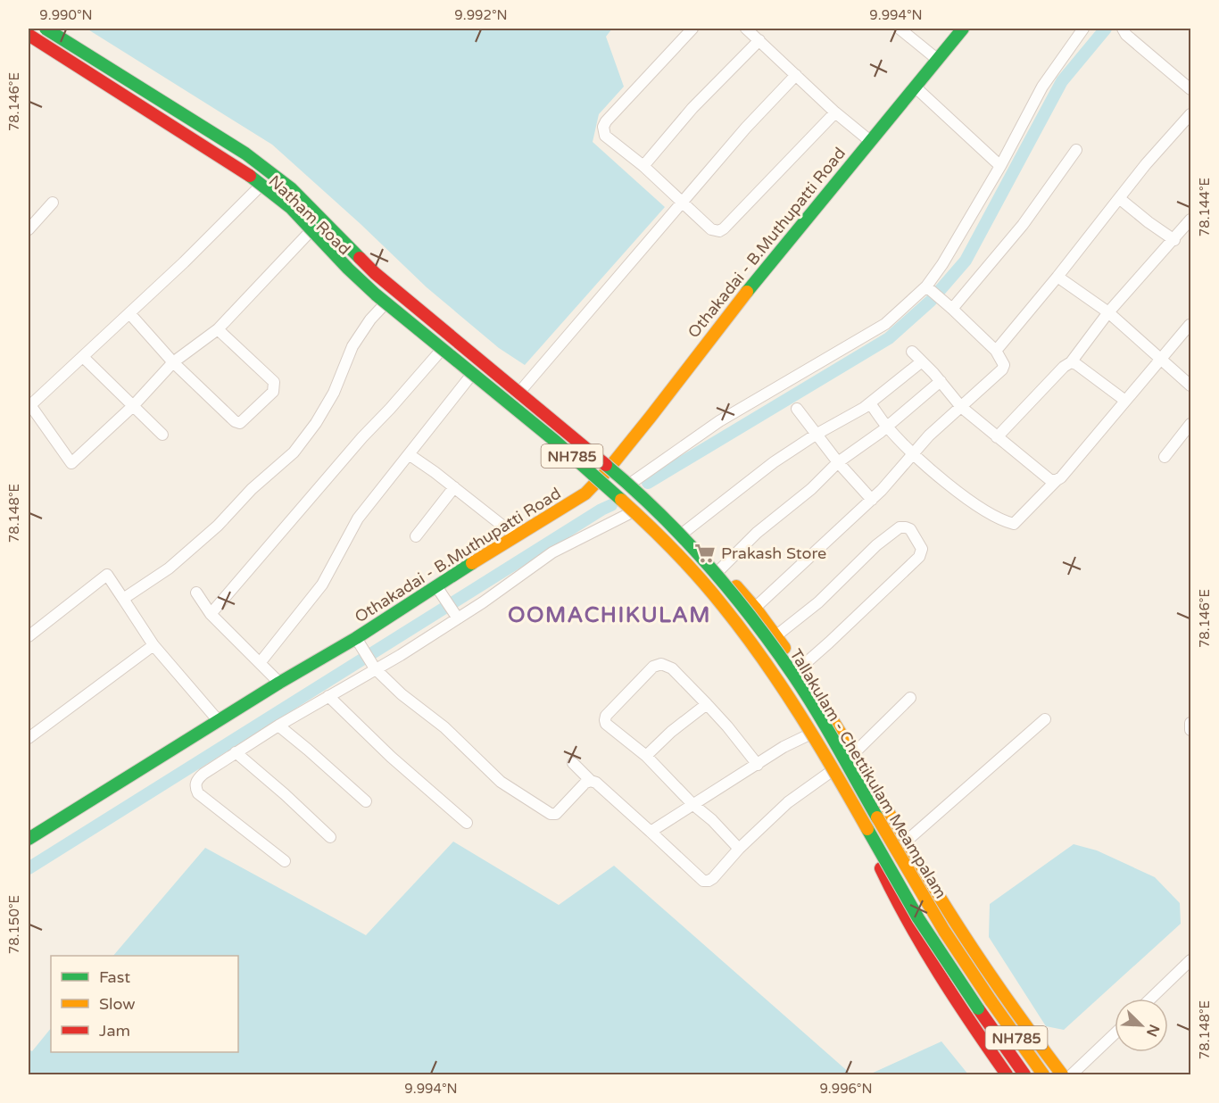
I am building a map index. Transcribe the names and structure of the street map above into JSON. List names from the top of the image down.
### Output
{
  "streets": {
    "main road": [
      "Natham Road",
      "Othakadai - B.Muthupatti Road",
      "NH785",
      "Tallakulam - Chettikulam Meampalam"
    ]
  },
  "crossings": [
    ["Natham Road", "Othakadai - B.Muthupatti Road"]
  ],
  "districts": ["OOMACHIKULAM"],
  "places": {
    "supermarket": ["Prakash Store"]
  },
  "legend": ["Fast", "Slow", "Jam"],
  "north": "bottom right",
  "coordinates": [
    "9.990°N",
    "9.992°N",
    "9.994°N",
    "78.146°E",
    "78.144°E",
    "78.148°E",
    "78.150°E",
    "9.996°N"
  ]
}
